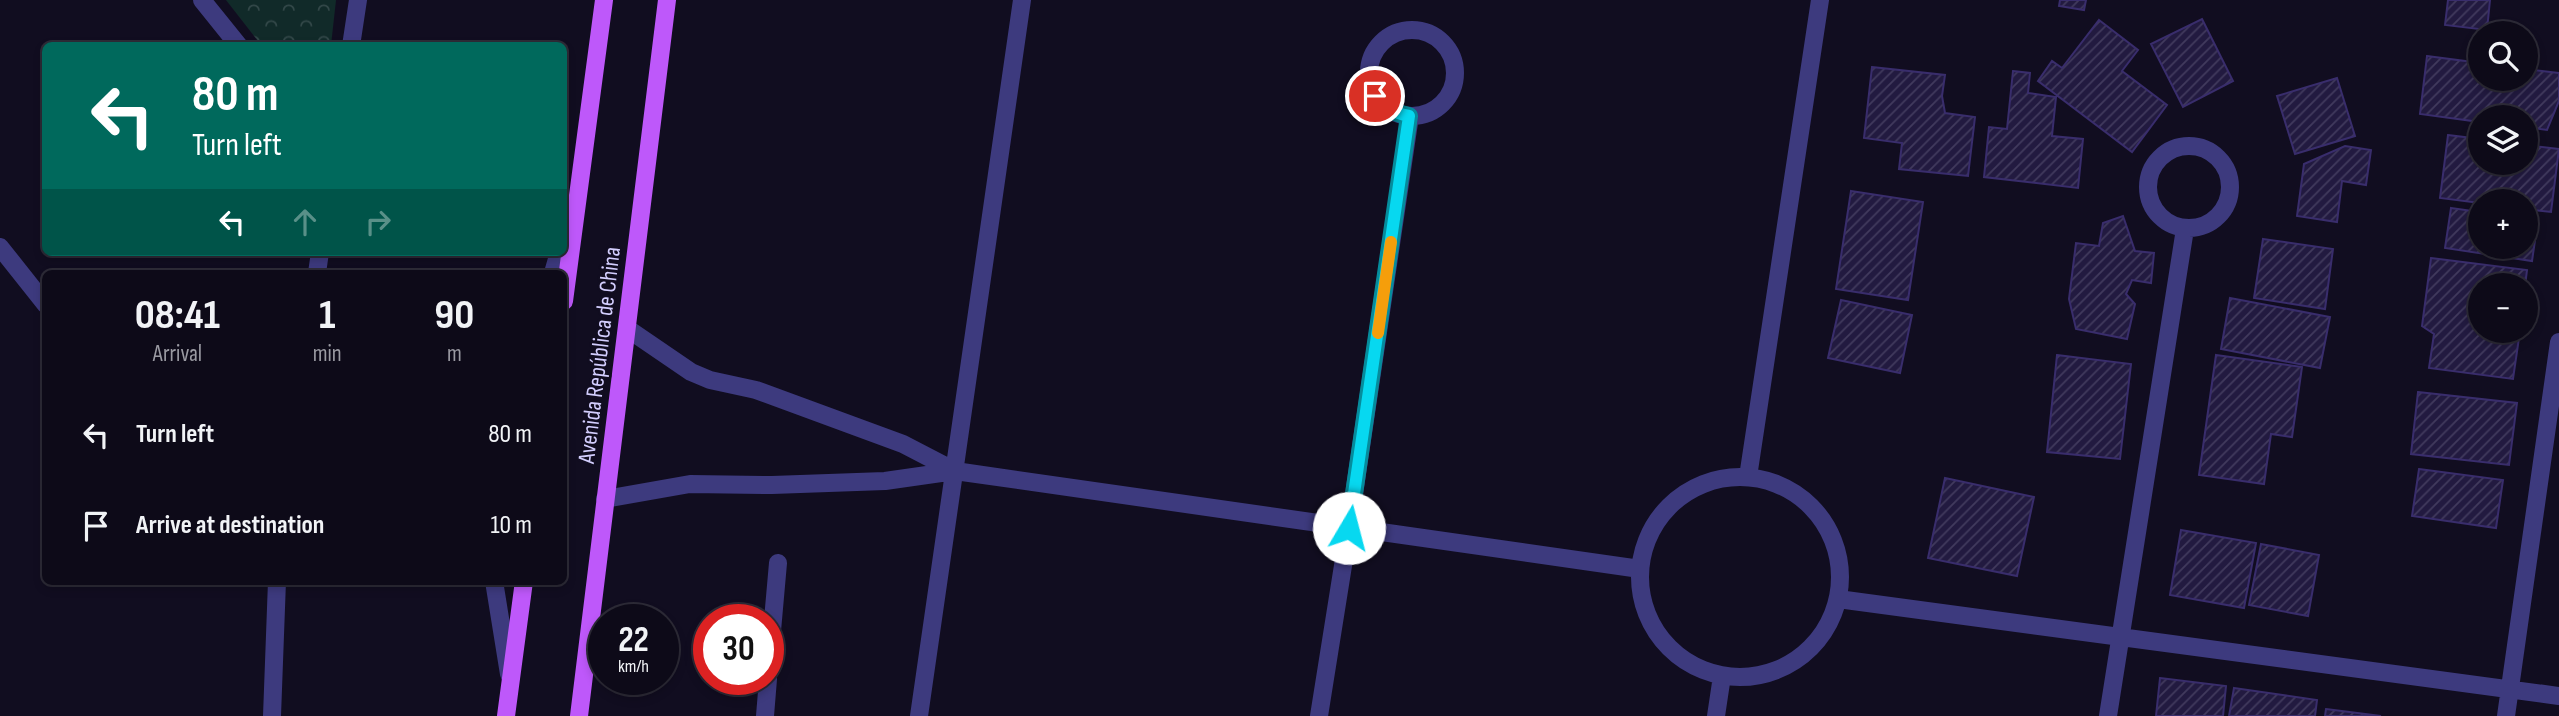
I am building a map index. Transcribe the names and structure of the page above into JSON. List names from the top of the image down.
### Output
{
  "streets": {
    "main road": ["Avenida República de China"]
  },
  "page": {
    "map_buttons": ["+", "−"],
    "turn": ["80 m", "Turn left"],
    "eta": [
      "08:41",
      "Arrival",
      "1",
      "min",
      "90",
      "m"
    ],
    "list": [
      {
        "name": "Turn left",
        "value": "80 m"
      },
      {
        "name": "Arrive at destination",
        "value": "10 m"
      }
    ],
    "speed": "22 km/h",
    "limit": "30"
  }
}
